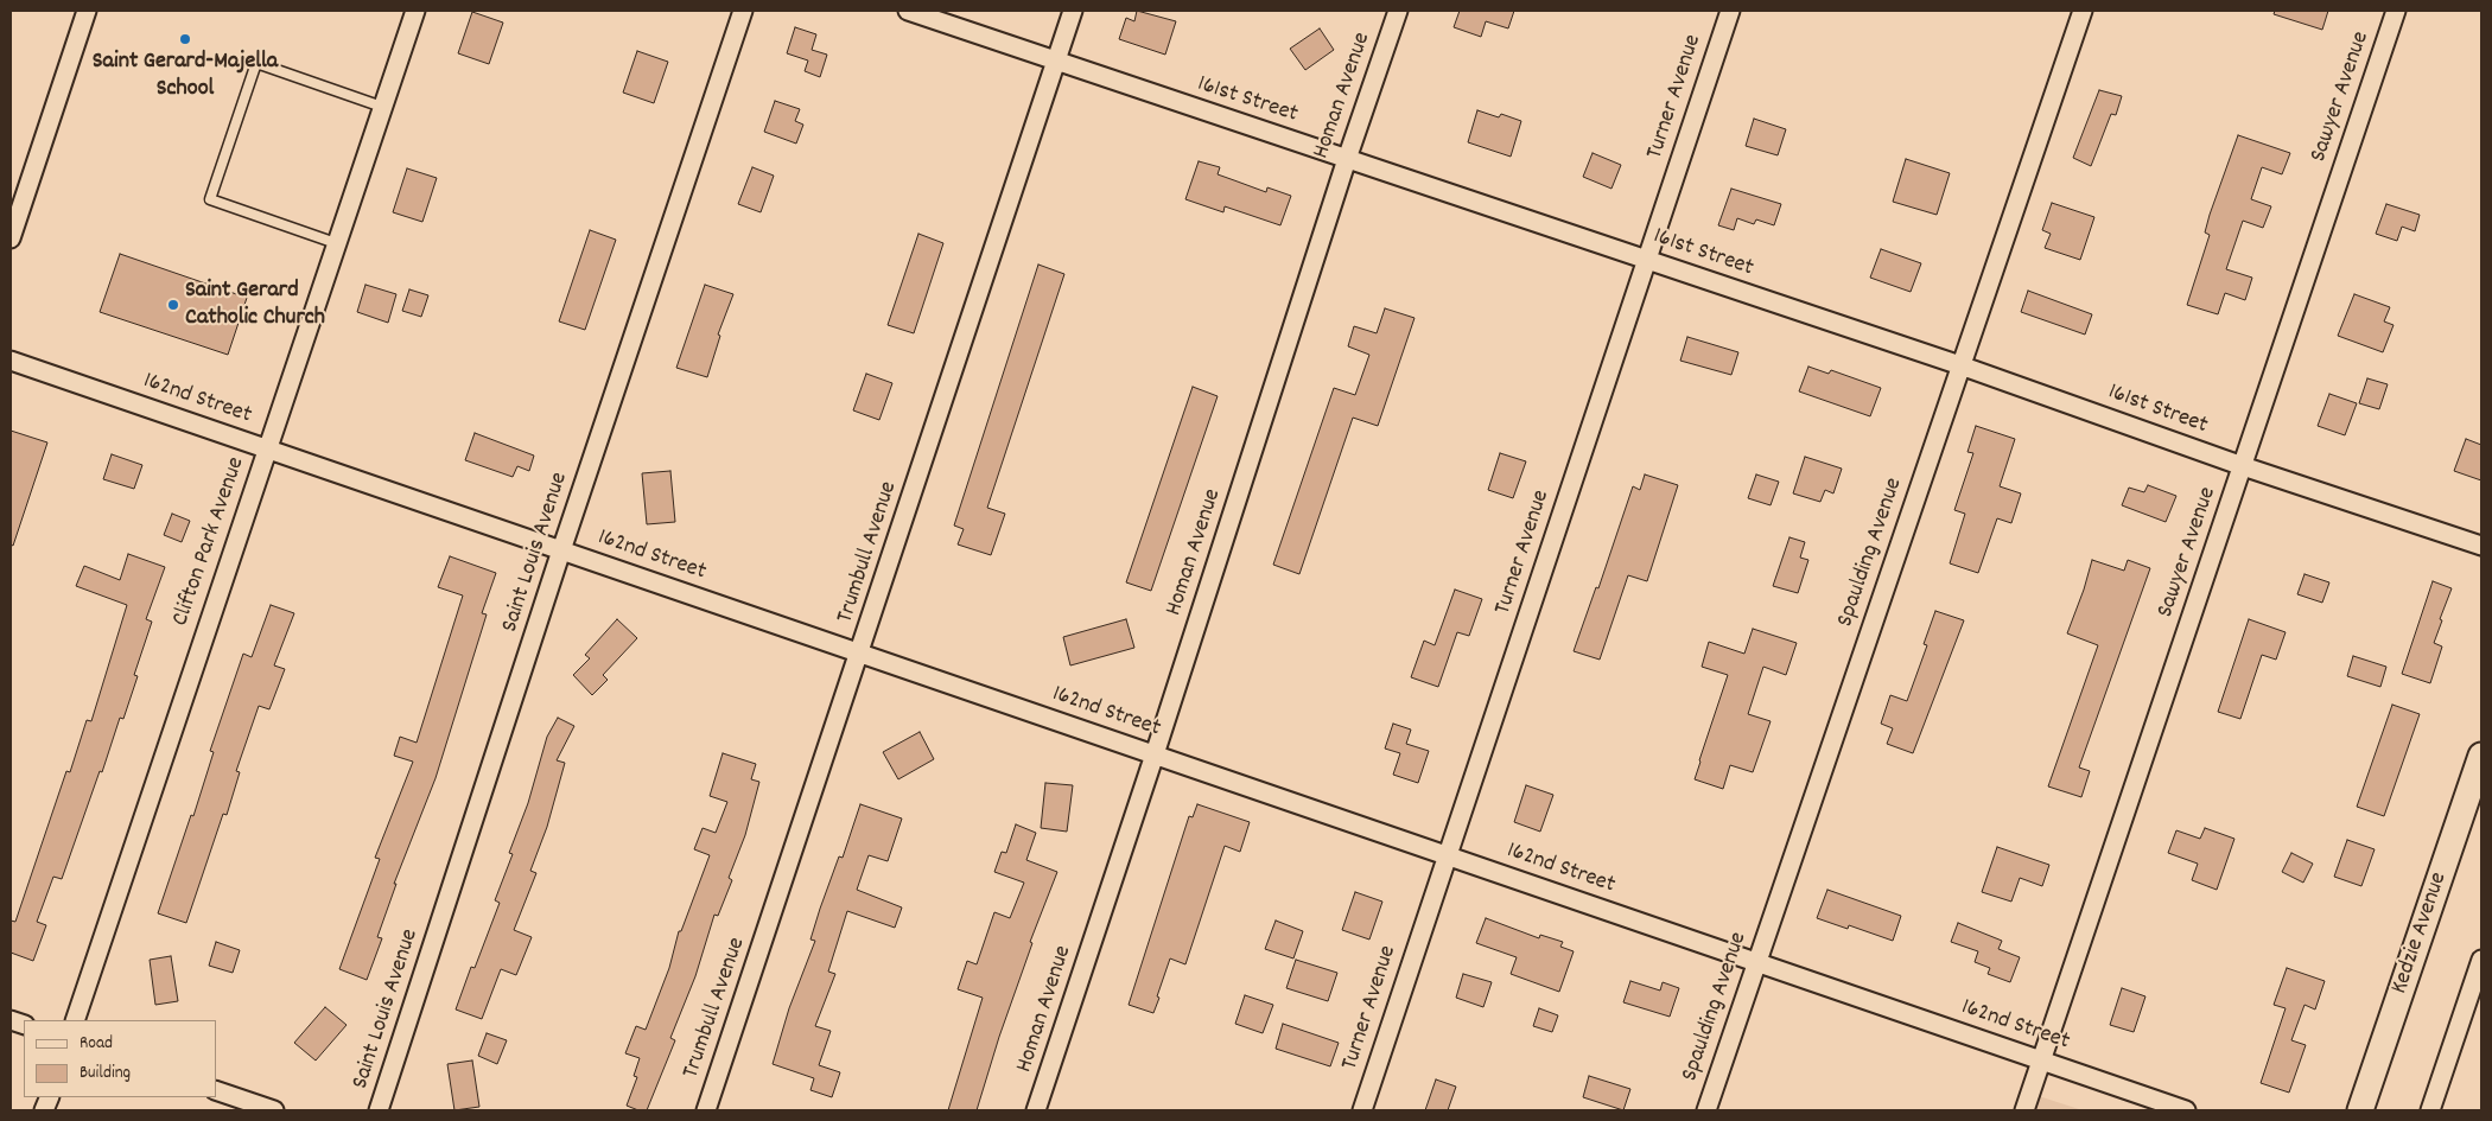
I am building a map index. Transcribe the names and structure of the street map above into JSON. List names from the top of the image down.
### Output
{
  "streets": {
    "main road": ["Kedzie Avenue"],
    "street": [
      "Homan Avenue",
      "Turner Avenue",
      "Sawyer Avenue",
      "161st Street",
      "162nd Street",
      "Clifton Park Avenue",
      "Saint Louis Avenue",
      "Trumbull Avenue",
      "Spaulding Avenue"
    ]
  },
  "crossings": [
    ["Homan Avenue", "161st Street"],
    ["Homan Avenue", "162nd Street"],
    ["Turner Avenue", "161st Street"],
    ["Turner Avenue", "162nd Street"],
    ["Sawyer Avenue", "161st Street"],
    ["Sawyer Avenue", "162nd Street"],
    ["161st Street", "Trumbull Avenue"],
    ["161st Street", "Spaulding Avenue"],
    ["162nd Street", "Clifton Park Avenue"],
    ["162nd Street", "Saint Louis Avenue"],
    ["162nd Street", "Trumbull Avenue"],
    ["162nd Street", "Spaulding Avenue"]
  ],
  "places": ["Saint Gerard-Majella School", "Saint Gerard Catholic Church"],
  "legend": ["Road", "Building"]
}
